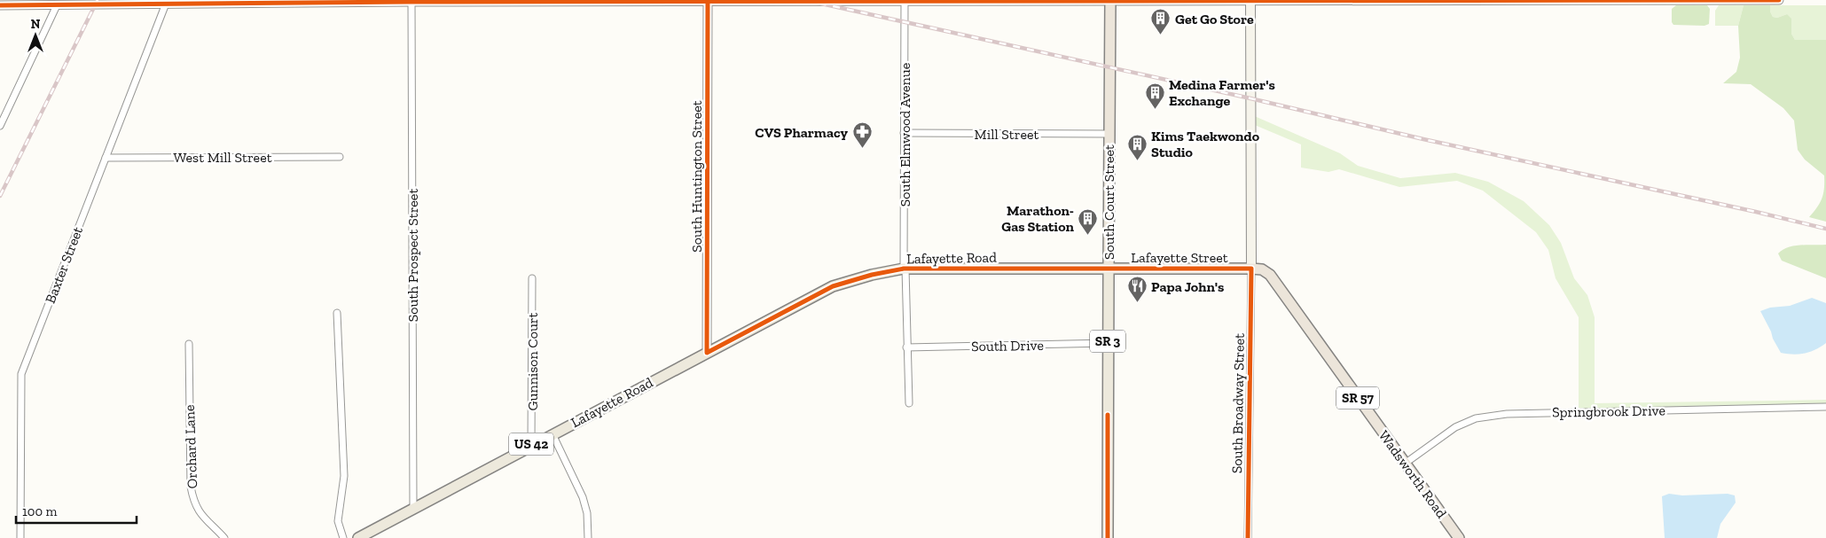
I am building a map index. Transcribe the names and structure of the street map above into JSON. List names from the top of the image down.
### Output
{
  "streets": {
    "highway": [
      "South Court Street",
      "Lafayette Street",
      "SR 57",
      "Wadsworth Road"
    ],
    "main road": [
      "Lafayette Road",
      "SR 3",
      "South Broadway Street",
      "US 42"
    ],
    "street": [
      "Mill Street",
      "South Elmwood Avenue",
      "West Mill Street",
      "South Huntington Street",
      "South Prospect Street",
      "Baxter Street",
      "South Drive",
      "Gunnison Court",
      "Springbrook Drive",
      "Orchard Lane"
    ]
  },
  "crossings": [
    ["Mill Street", "South Elmwood Avenue"],
    ["Mill Street", "South Court Street"],
    ["South Elmwood Avenue", "Lafayette Road"],
    ["South Elmwood Avenue", "South Drive"],
    ["West Mill Street", "Baxter Street"],
    ["South Huntington Street", "Lafayette Road"],
    ["South Court Street", "Lafayette Street"],
    ["South Court Street", "Lafayette Road"],
    ["South Court Street", "South Drive"],
    ["South Prospect Street", "Lafayette Road"],
    ["Lafayette Street", "Lafayette Road"],
    ["Lafayette Street", "South Broadway Street"],
    ["Lafayette Street", "Wadsworth Road"],
    ["Lafayette Road", "Gunnison Court"],
    ["South Broadway Street", "Wadsworth Road"],
    ["Springbrook Drive", "Wadsworth Road"]
  ],
  "places": {
    "building": [
      "Get Go Store",
      "Medina Farmer's Exchange",
      "Kims Taekwondo Studio",
      "Marathon- Gas Station"
    ],
    "pharmacy": ["CVS Pharmacy"],
    "restaurant": ["Papa John's"]
  },
  "scale_bar": "100 m",
  "north": "top"
}
